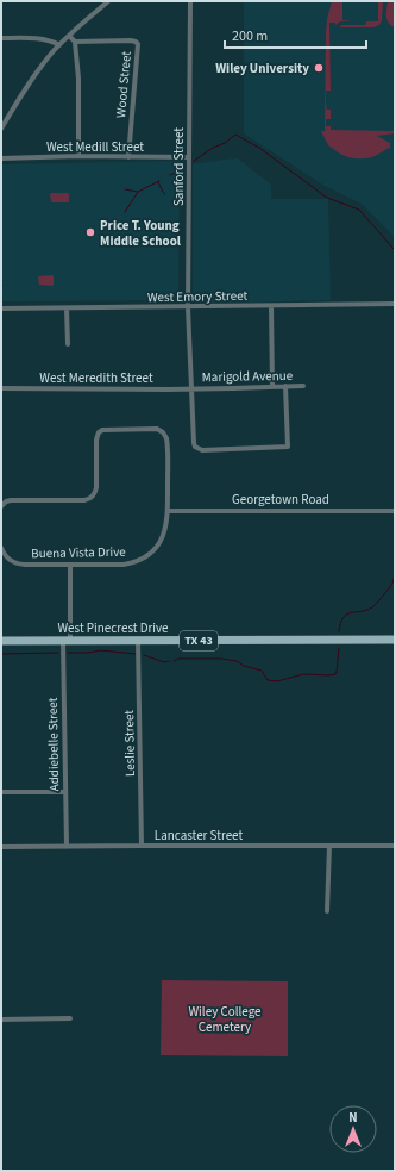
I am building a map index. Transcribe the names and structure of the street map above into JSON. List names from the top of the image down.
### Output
{
  "streets": {
    "main road": ["West Pinecrest Drive", "TX 43"],
    "street": [
      "Wood Street",
      "West Medill Street",
      "Sanford Street",
      "West Emory Street",
      "Marigold Avenue",
      "West Meredith Street",
      "Georgetown Road",
      "Buena Vista Drive",
      "Leslie Street",
      "Addiebelle Street",
      "Lancaster Street"
    ]
  },
  "crossings": [
    ["Wood Street", "West Medill Street"],
    ["West Medill Street", "Sanford Street"],
    ["Sanford Street", "West Emory Street"],
    ["Sanford Street", "Marigold Avenue"],
    ["Sanford Street", "West Meredith Street"],
    ["Marigold Avenue", "West Meredith Street"],
    ["Georgetown Road", "Buena Vista Drive"],
    ["Buena Vista Drive", "Addiebelle Street"],
    ["West Pinecrest Drive", "Leslie Street"],
    ["West Pinecrest Drive", "Addiebelle Street"],
    ["Leslie Street", "Lancaster Street"],
    ["Addiebelle Street", "Lancaster Street"]
  ],
  "parks": ["Wiley College Cemetery"],
  "places": ["Wiley University", "Price T. Young Middle School"],
  "scale_bar": "200 m",
  "north": "top"
}
